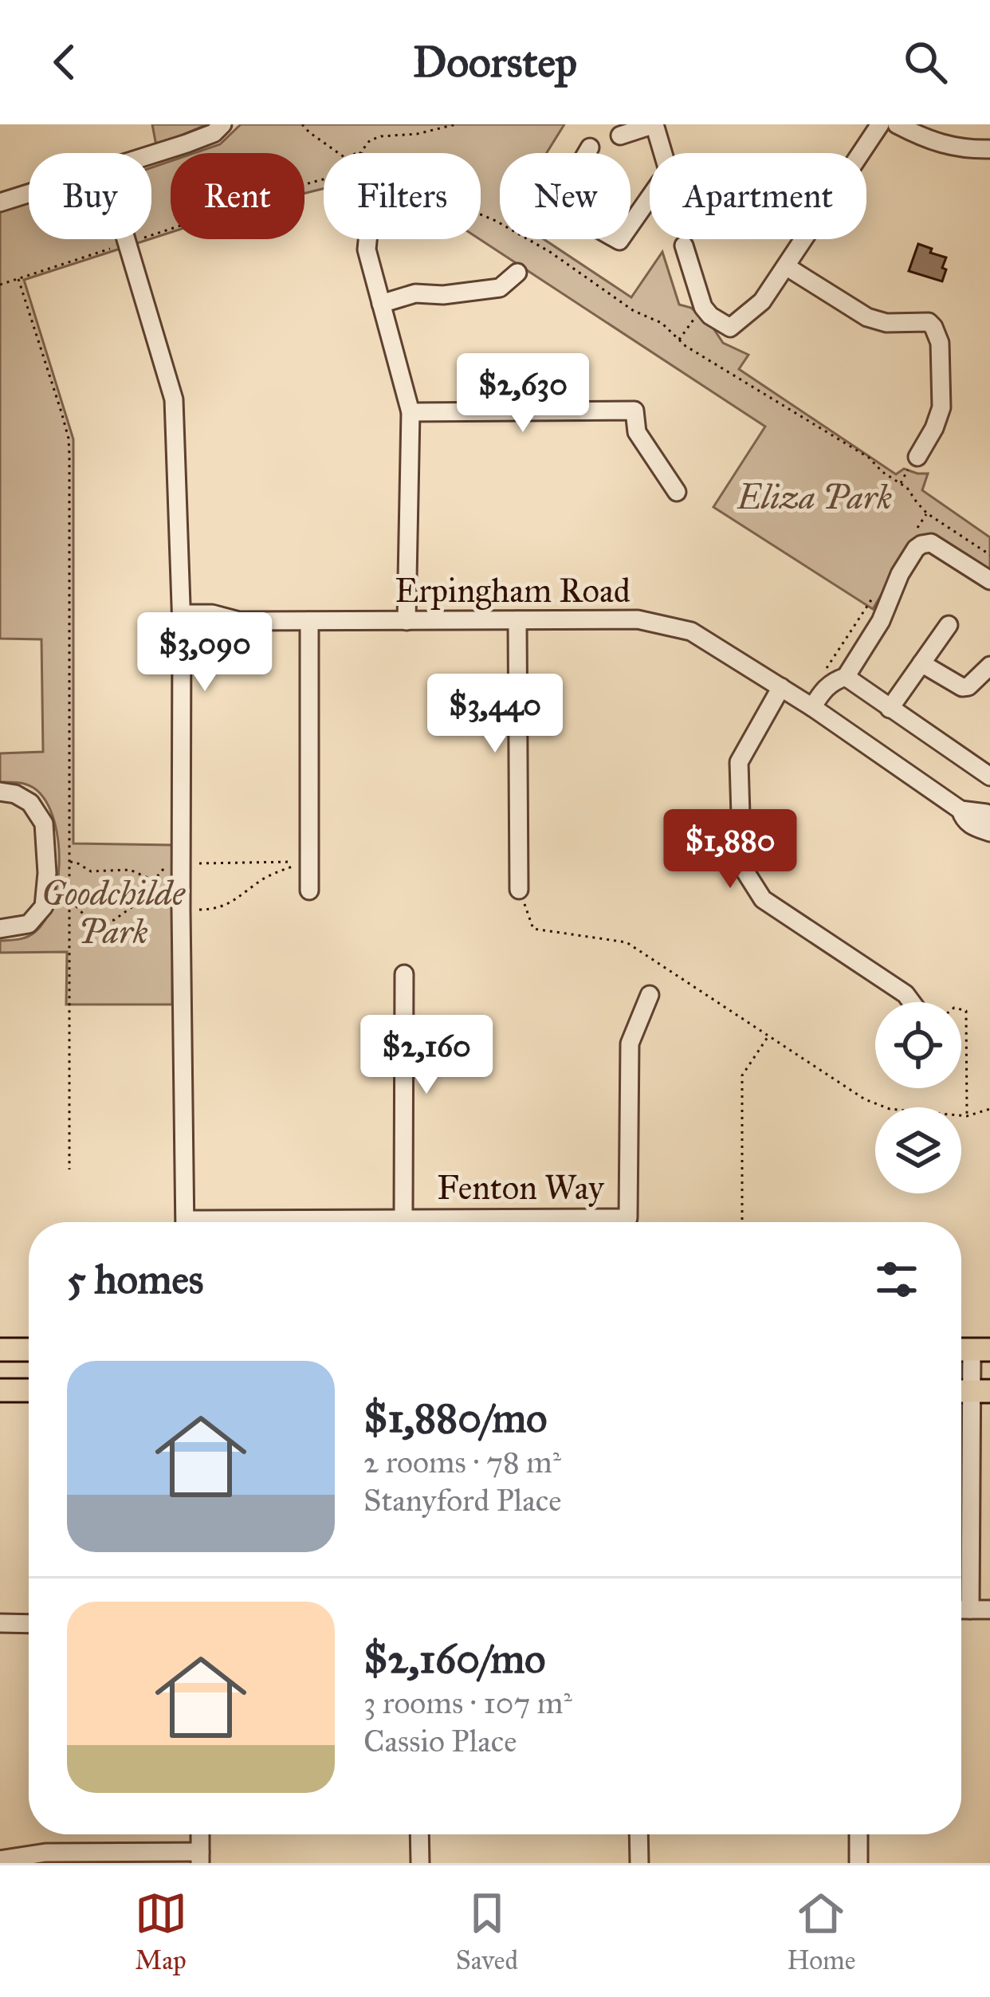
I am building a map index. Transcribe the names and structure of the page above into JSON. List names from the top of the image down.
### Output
{
  "streets": {
    "street": ["Erpingham Road", "Fenton Way"]
  },
  "parks": ["Eliza Park", "Goodchilde Park"],
  "page": {
    "header": "Doorstep",
    "chip": [
      "Buy",
      "Rent",
      "Filters",
      "New",
      "Apartment"
    ],
    "price": [
      "$2,630",
      "$3,090",
      "$3,440",
      "$1,880",
      "$2,160"
    ],
    "heading": "5 homes",
    "list": [
      {
        "name": "$1,880/mo",
        "note": "2 rooms · 78 m² · Stanyford Place"
      },
      {
        "name": "$2,160/mo",
        "note": "3 rooms · 107 m² · Cassio Place"
      }
    ],
    "tabs": ["Map", "Saved", "Home"]
  }
}
